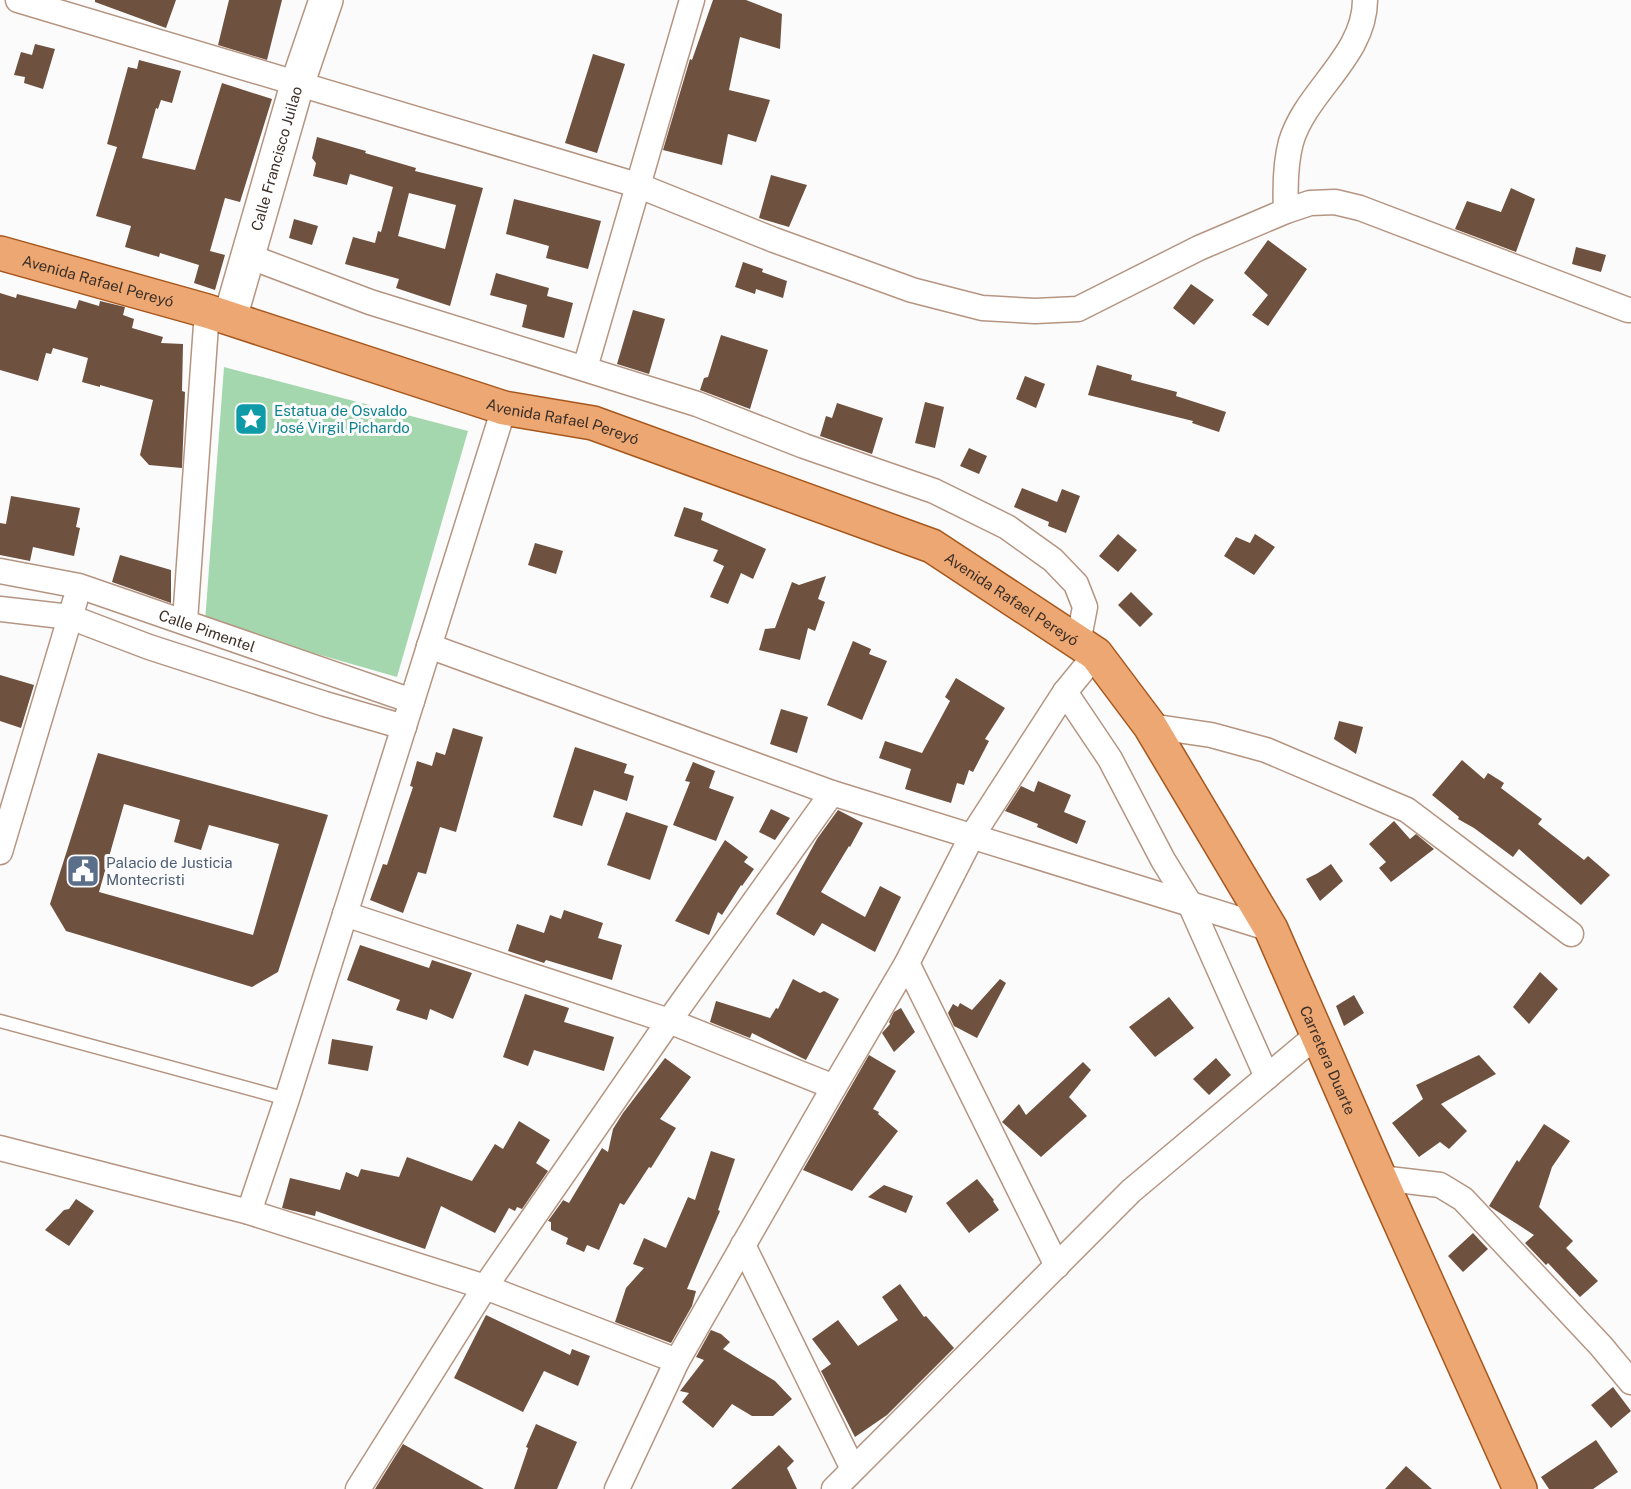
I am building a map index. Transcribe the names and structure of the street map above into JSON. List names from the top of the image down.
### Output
{
  "streets": {
    "main road": ["Avenida Rafael Pereyó", "Carretera Duarte"],
    "street": ["Calle Francisco Juilao", "Calle Pimentel"]
  },
  "crossings": [
    ["Calle Francisco Juilao", "Avenida Rafael Pereyó"],
    ["Calle Francisco Juilao", "Calle Pimentel"],
    ["Avenida Rafael Pereyó", "Carretera Duarte"]
  ],
  "places": {
    "place": ["Estatua de Osvaldo José Virgil Pichardo"],
    "public building": ["Palacio de Justicia Montecristi"]
  }
}
